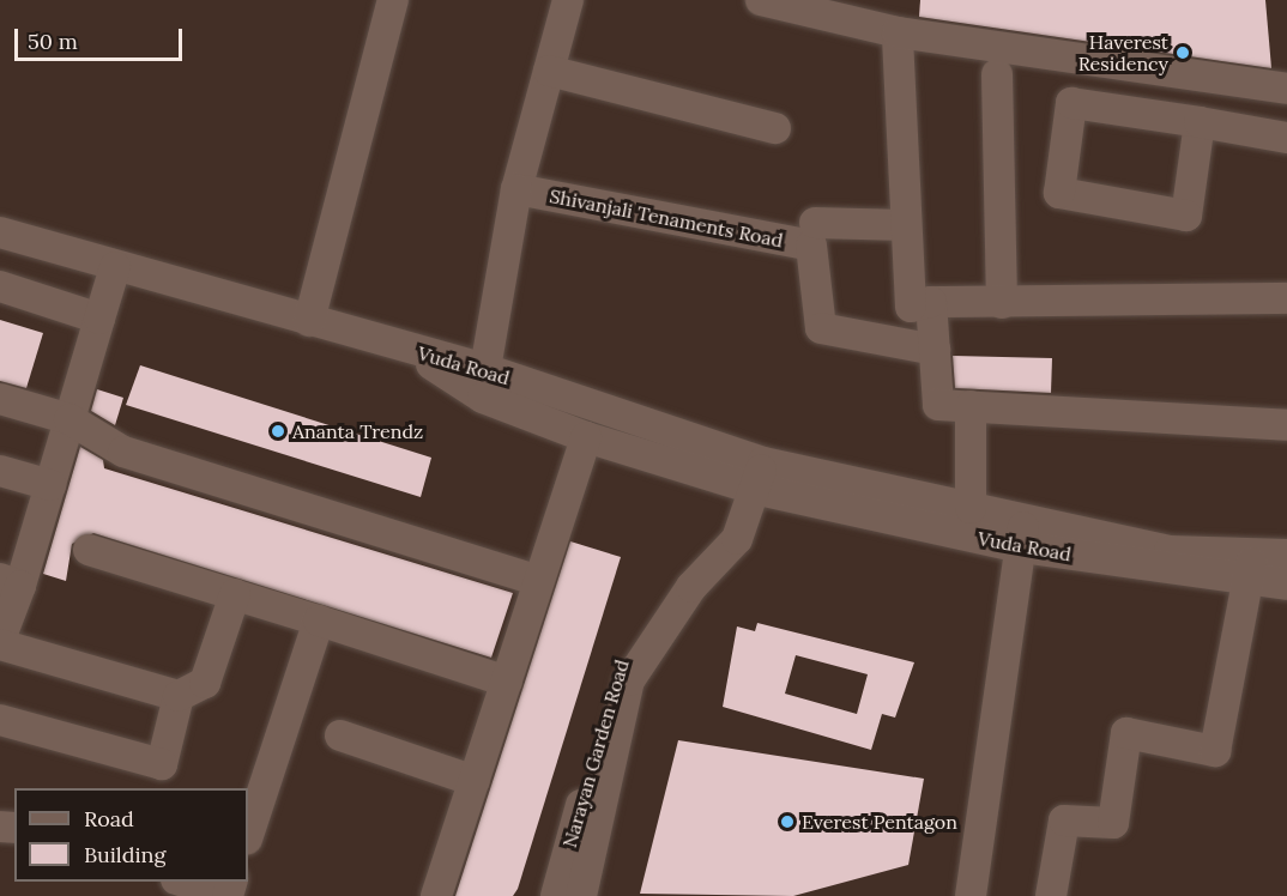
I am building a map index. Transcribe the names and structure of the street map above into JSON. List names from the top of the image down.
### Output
{
  "streets": {
    "street": ["Shivanjali Tenaments Road", "Vuda Road", "Narayan Garden Road"]
  },
  "places": ["Haverest Residency", "Ananta Trendz", "Everest Pentagon"],
  "legend": ["Road", "Building"],
  "scale_bar": "50 m"
}
